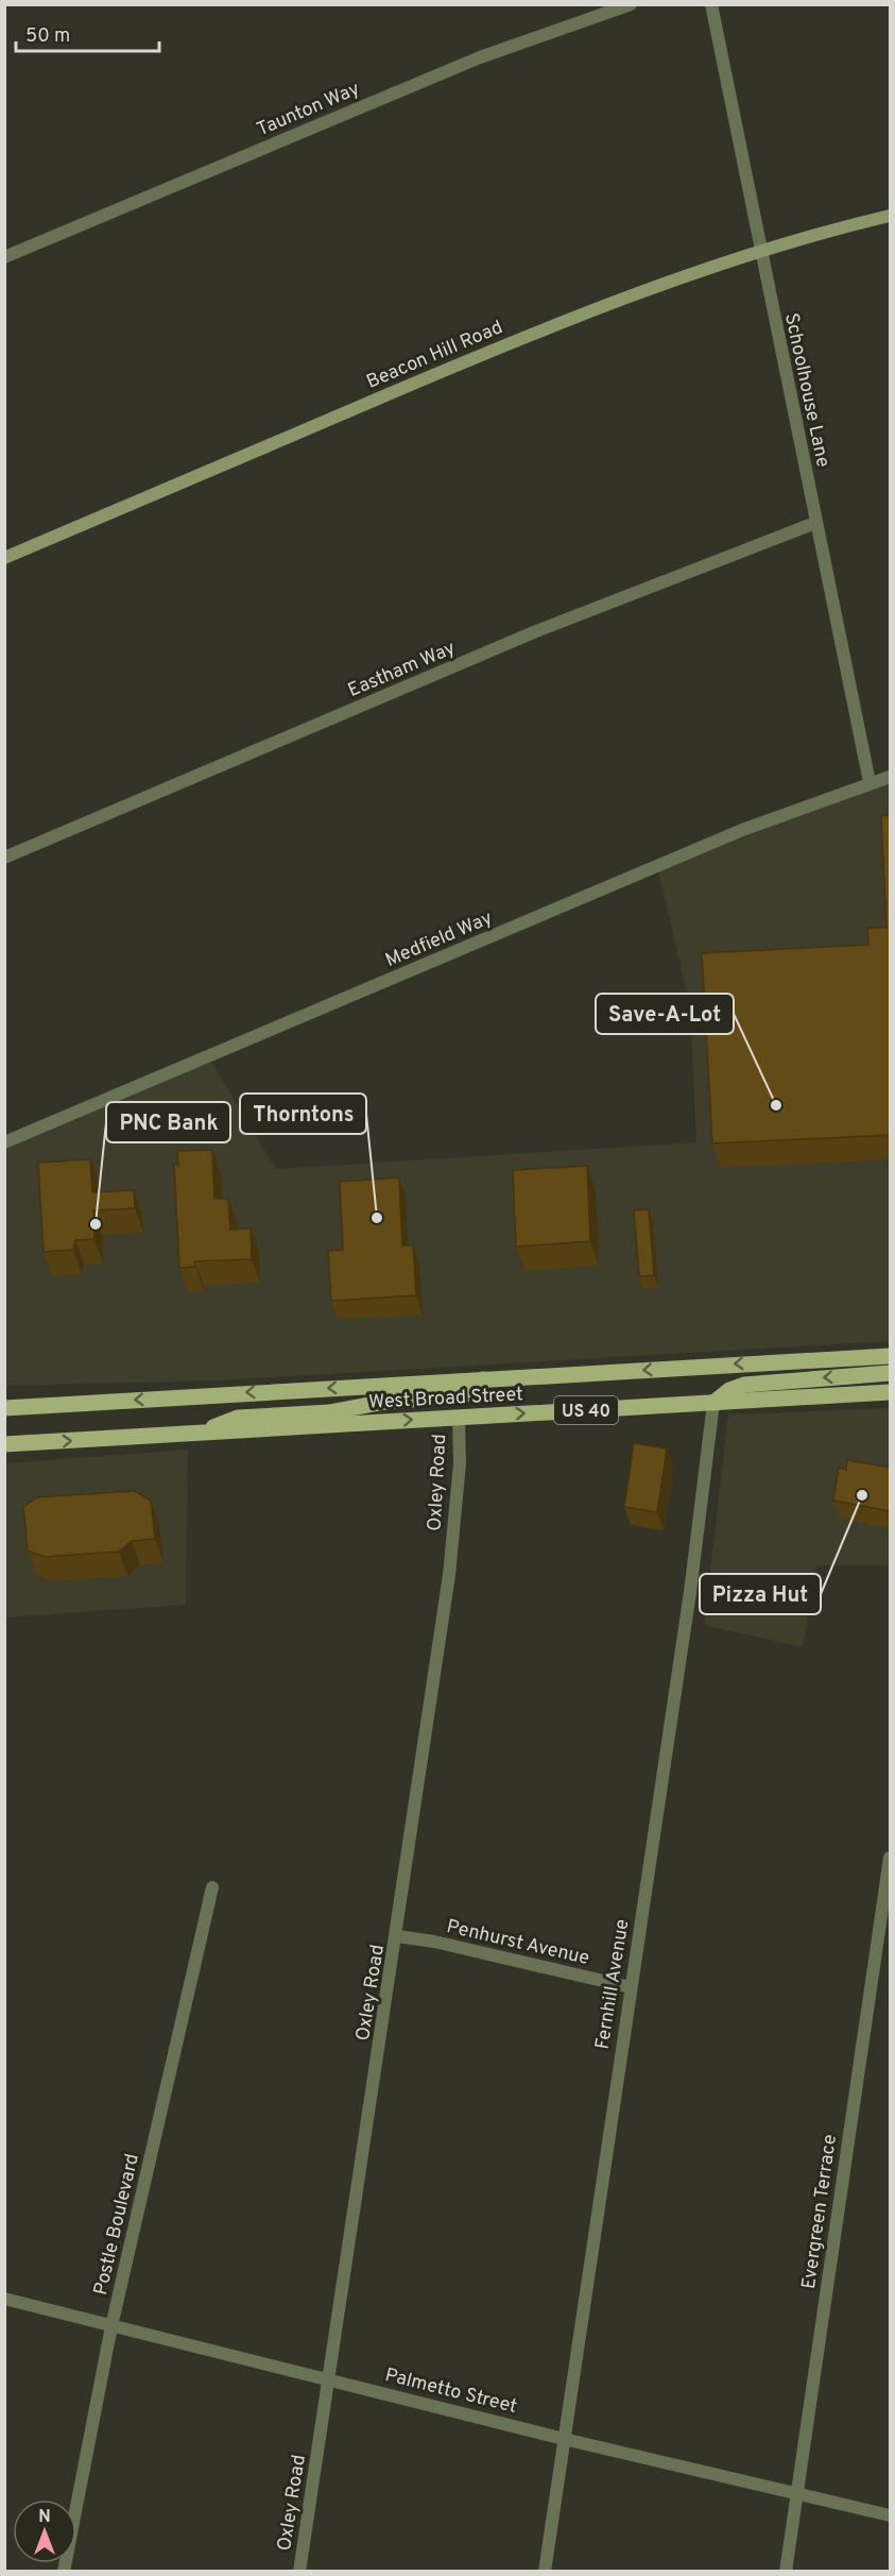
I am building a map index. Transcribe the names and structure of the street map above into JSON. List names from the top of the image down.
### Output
{
  "streets": {
    "main road": ["West Broad Street", "US 40"],
    "street": [
      "Taunton Way",
      "Beacon Hill Road",
      "Schoolhouse Lane",
      "Eastham Way",
      "Medfield Way",
      "Oxley Road",
      "Penhurst Avenue",
      "Fernhill Avenue",
      "Evergreen Terrace",
      "Postle Boulevard",
      "Palmetto Street"
    ]
  },
  "crossings": [
    ["Beacon Hill Road", "Schoolhouse Lane"],
    ["Schoolhouse Lane", "Eastham Way"],
    ["Schoolhouse Lane", "Medfield Way"],
    ["West Broad Street", "Oxley Road"],
    ["West Broad Street", "Fernhill Avenue"],
    ["Oxley Road", "Penhurst Avenue"],
    ["Oxley Road", "Palmetto Street"],
    ["Penhurst Avenue", "Fernhill Avenue"],
    ["Fernhill Avenue", "Palmetto Street"],
    ["Evergreen Terrace", "Palmetto Street"],
    ["Postle Boulevard", "Palmetto Street"]
  ],
  "places": [
    "Save-A-Lot",
    "Thorntons",
    "PNC Bank",
    "Pizza Hut"
  ],
  "scale_bar": "50 m",
  "north": "top"
}
